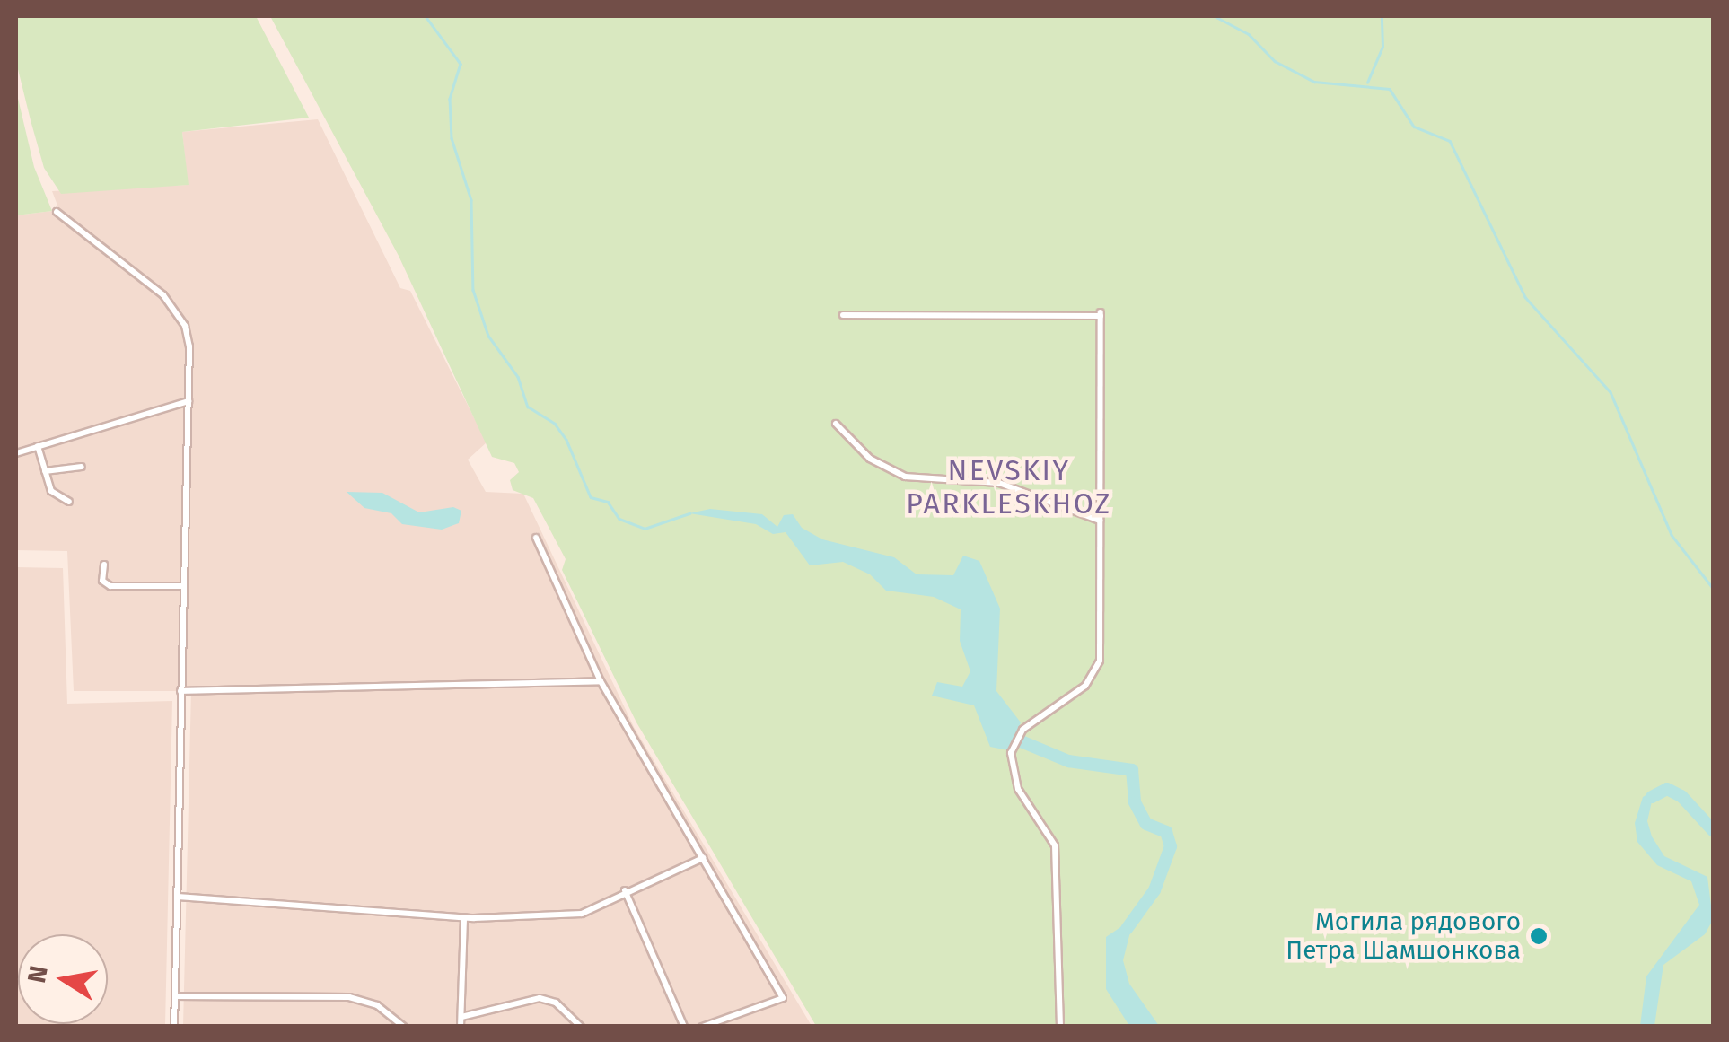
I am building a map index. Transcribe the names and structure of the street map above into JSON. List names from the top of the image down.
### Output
{
  "districts": ["NEVSKIY PARKLESKHOZ"],
  "places": ["Могила рядового Петра Шамшонкова"],
  "north": "left"
}
